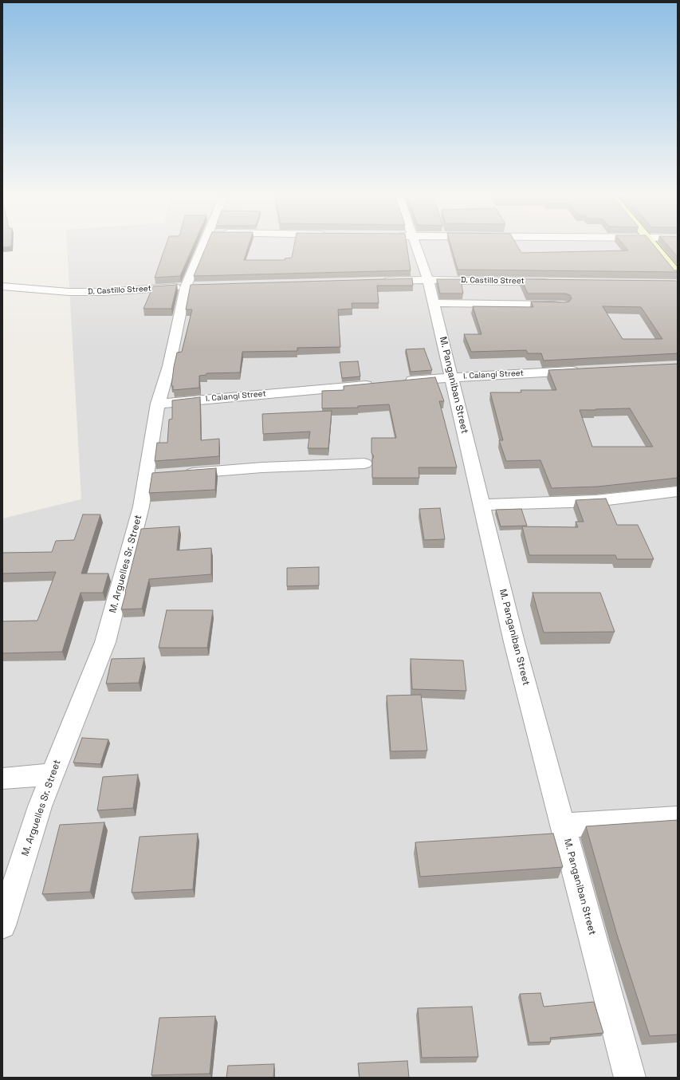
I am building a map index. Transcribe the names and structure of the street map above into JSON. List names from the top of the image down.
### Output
{
  "streets": {
    "street": [
      "D. Castillo Street",
      "I. Calangi Street",
      "M. Panganiban Street",
      "M. Arguelles Sr. Street"
    ]
  },
  "crossings": [
    ["D. Castillo Street", "M. Panganiban Street"],
    ["D. Castillo Street", "M. Arguelles Sr. Street"],
    ["I. Calangi Street", "M. Panganiban Street"],
    ["I. Calangi Street", "M. Arguelles Sr. Street"]
  ]
}
